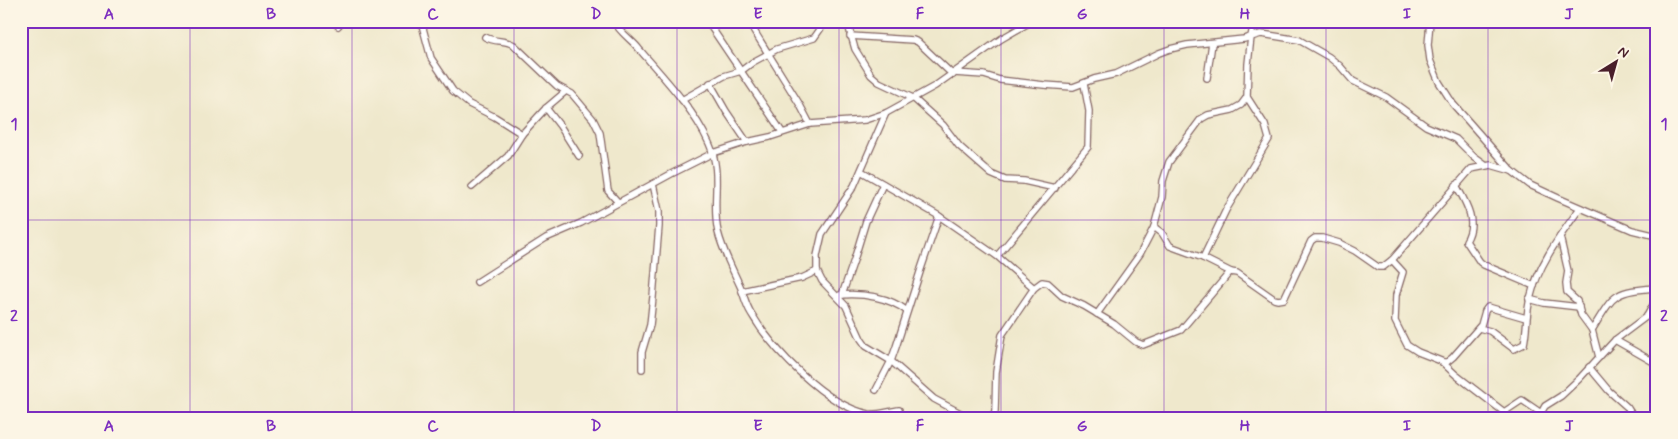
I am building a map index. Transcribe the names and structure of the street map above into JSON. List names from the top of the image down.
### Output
{
  "north": "top right",
  "grid": {
    "columns": [
      "A",
      "B",
      "C",
      "D",
      "E",
      "F",
      "G",
      "H",
      "I",
      "J"
    ],
    "rows": ["1", "2"]
  }
}
